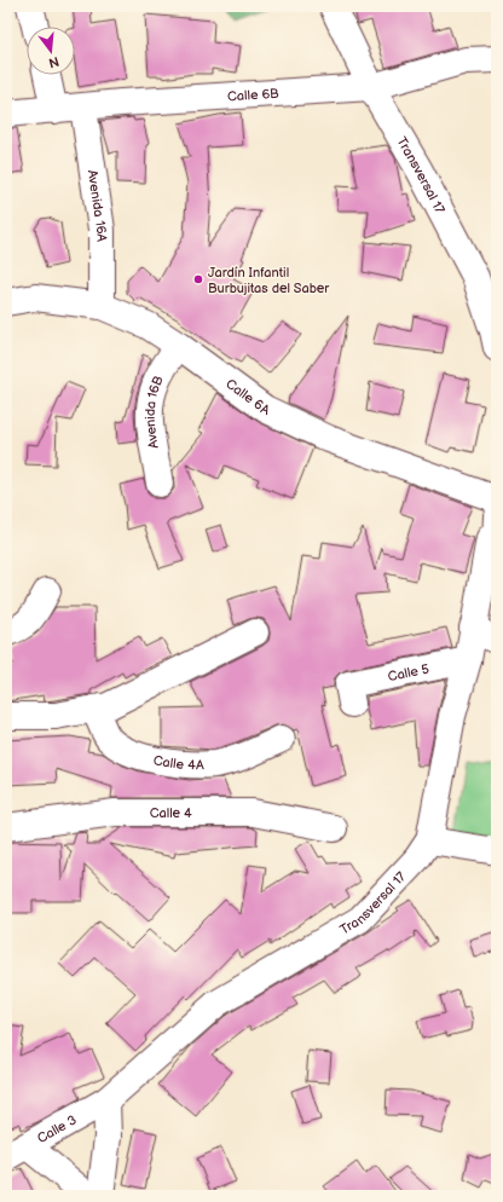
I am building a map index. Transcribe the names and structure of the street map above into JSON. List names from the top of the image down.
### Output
{
  "streets": {
    "street": [
      "Calle 6B",
      "Transversal 17",
      "Avenida 16A",
      "Calle 6A",
      "Avenida 16B",
      "Calle 5",
      "Calle 4A",
      "Calle 4",
      "Calle 3"
    ]
  },
  "crossings": [
    ["Calle 6B", "Transversal 17"],
    ["Calle 6B", "Avenida 16A"],
    ["Transversal 17", "Calle 5"],
    ["Transversal 17", "Calle 3"],
    ["Avenida 16A", "Calle 6A"],
    ["Calle 6A", "Avenida 16B"]
  ],
  "places": ["Jardín Infantil Burbujitas del Saber"],
  "north": "bottom"
}
